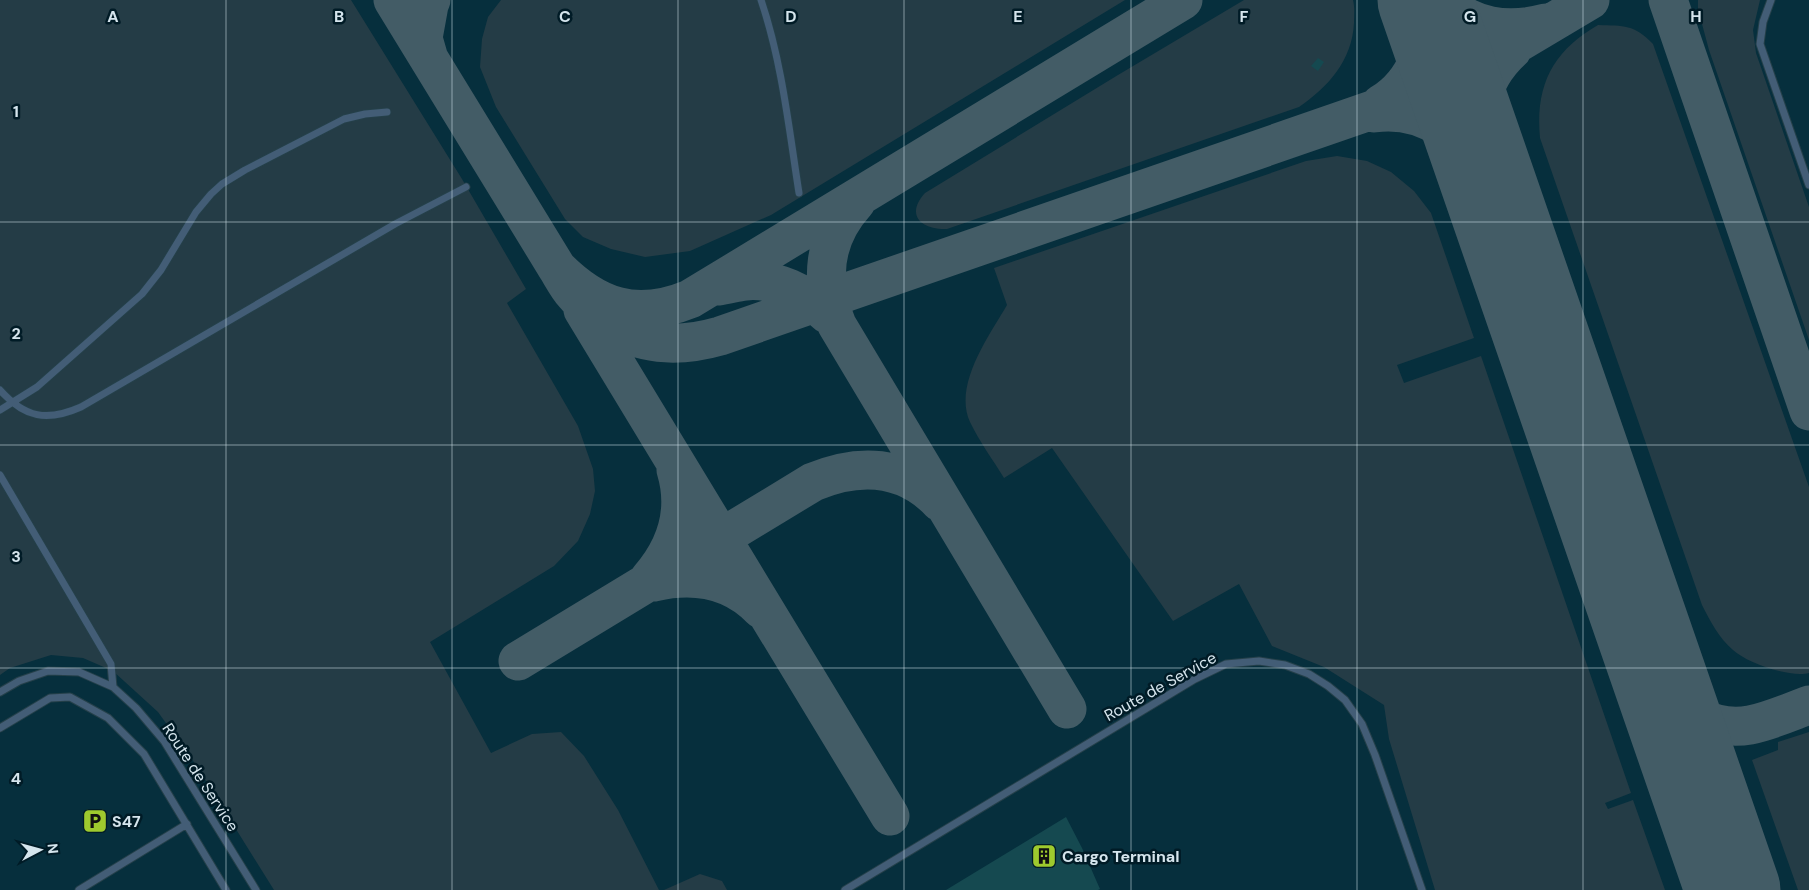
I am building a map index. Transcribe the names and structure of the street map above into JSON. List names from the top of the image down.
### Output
{
  "streets": {
    "lane": ["Route de Service"]
  },
  "places": {
    "parking": ["S47"],
    "building": ["Cargo Terminal"]
  },
  "north": "right",
  "grid": {
    "columns": [
      "A",
      "B",
      "C",
      "D",
      "E",
      "F",
      "G",
      "H"
    ],
    "rows": [
      "1",
      "2",
      "3",
      "4"
    ]
  }
}
